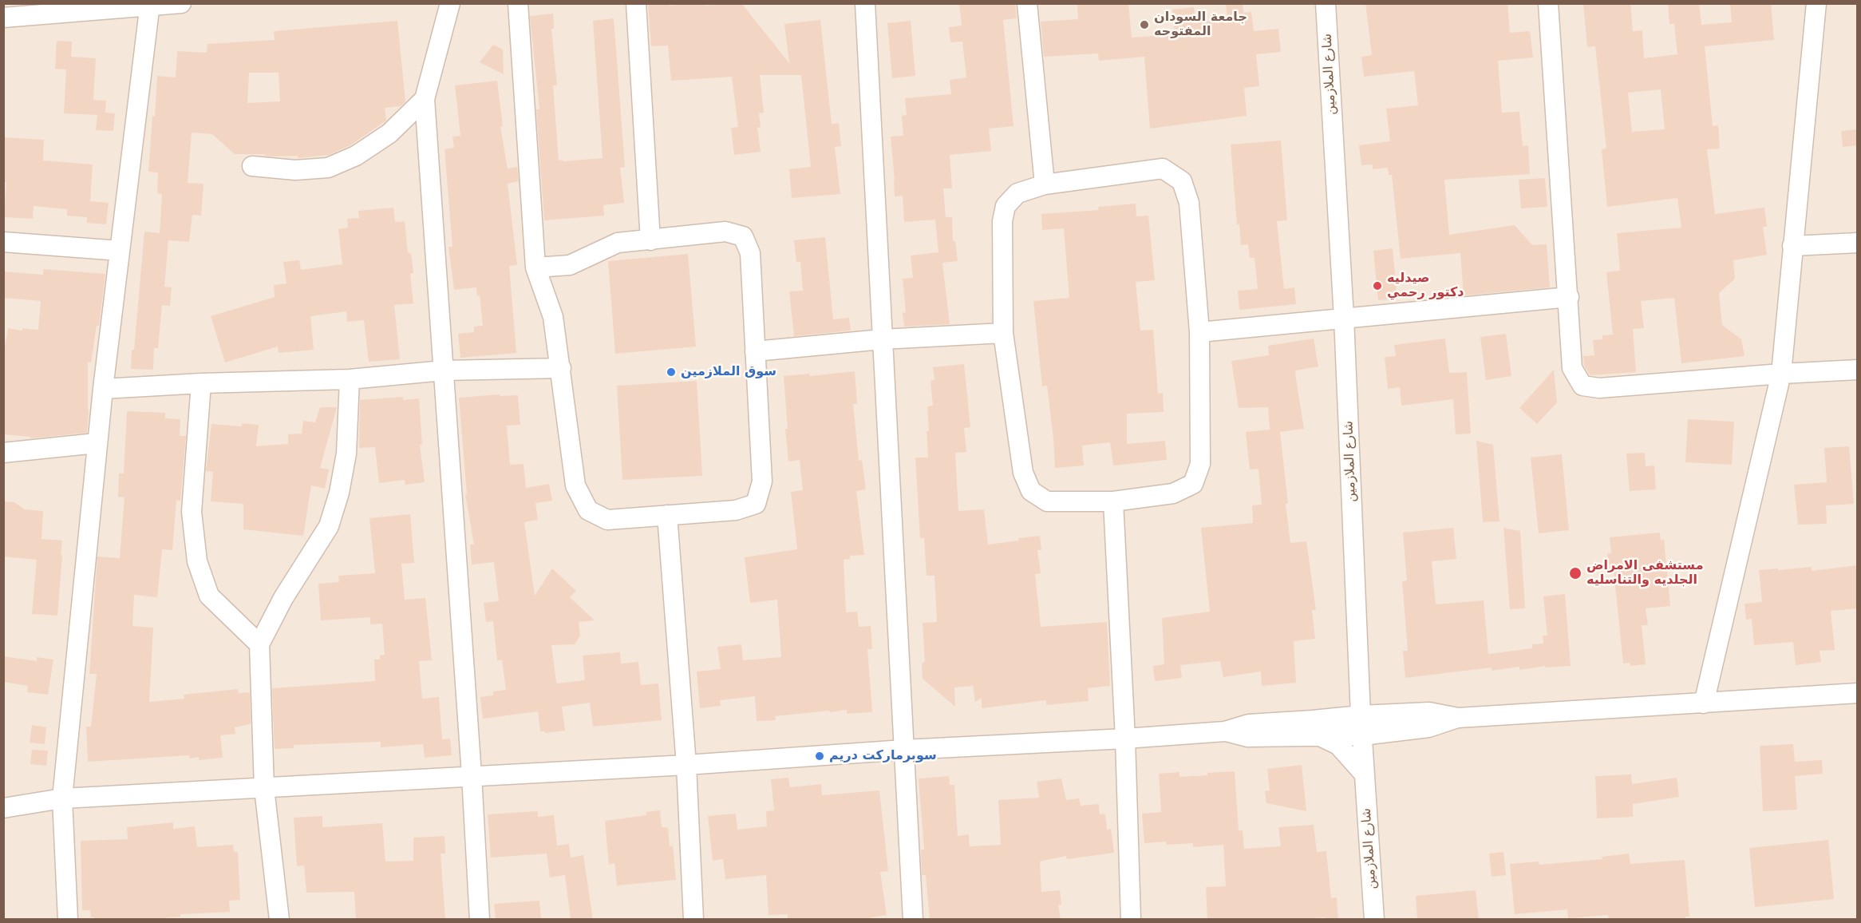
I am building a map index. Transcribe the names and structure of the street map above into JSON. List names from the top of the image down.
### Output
{
  "streets": {
    "street": ["شارع الملازمين"]
  },
  "places": [
    "جامعة السودان المفتوحه",
    "صيدليه دكتور رحمي",
    "سوق الملازمين",
    "مستشفى الامراض الجلديه والتناسليه",
    "سوبرماركت دريم"
  ]
}
